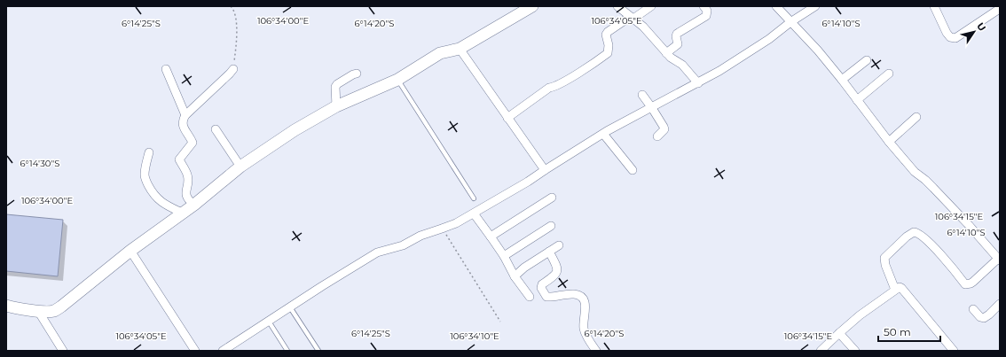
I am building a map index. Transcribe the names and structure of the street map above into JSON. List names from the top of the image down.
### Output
{
  "scale_bar": "50 m",
  "north": "top right",
  "coordinates": [
    "106°34'00\"E",
    "106°34'05\"E",
    "6°14'25\"S",
    "6°14'20\"S",
    "6°14'10\"S",
    "6°14'30\"S",
    "106°34'15\"E",
    "106°34'10\"E"
  ]
}
